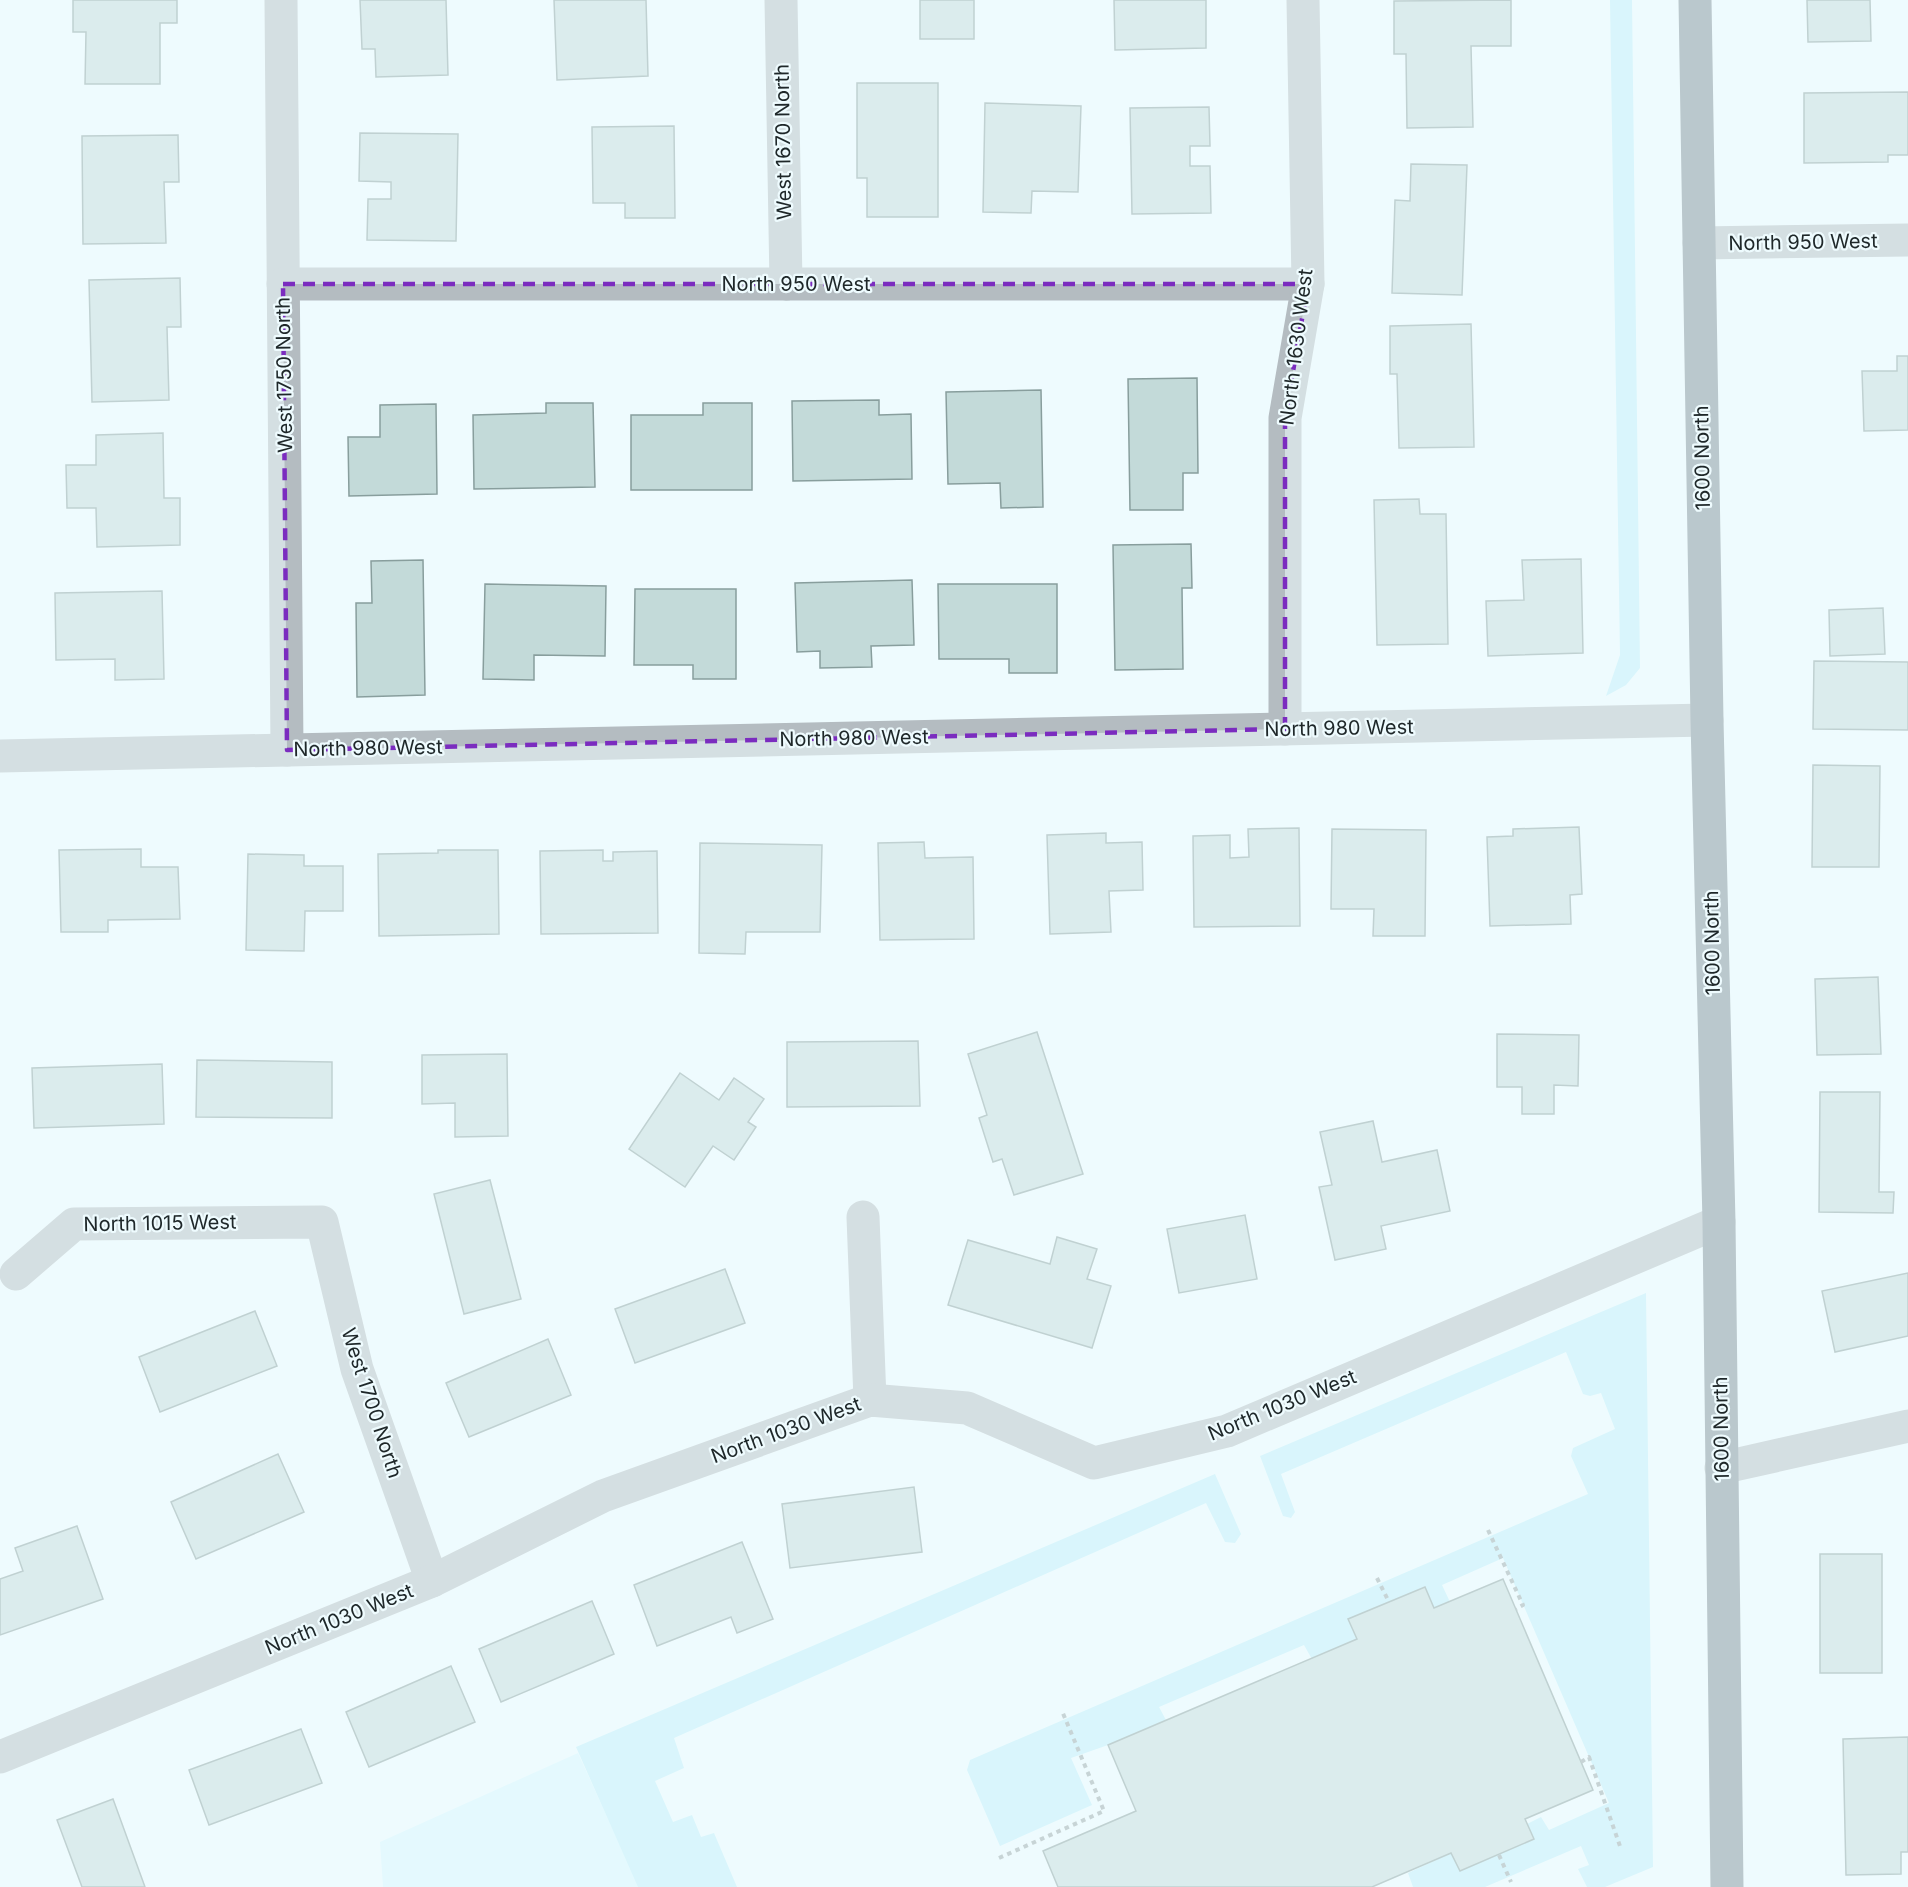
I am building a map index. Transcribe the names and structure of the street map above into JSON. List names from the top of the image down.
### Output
{
  "streets": {
    "main road": ["1600 North"],
    "street": [
      "West 1670 North",
      "North 950 West",
      "North 1630 West",
      "West 1750 North",
      "North 980 West",
      "North 1015 West",
      "West 1700 North",
      "North 1030 West"
    ]
  },
  "crossings": [
    ["West 1670 North", "North 950 West"],
    ["North 950 West", "North 1630 West"],
    ["North 950 West", "West 1750 North"],
    ["North 950 West", "1600 North"],
    ["North 1630 West", "North 980 West"],
    ["West 1750 North", "North 980 West"],
    ["1600 North", "North 980 West"],
    ["1600 North", "North 1030 West"],
    ["North 1015 West", "West 1700 North"],
    ["West 1700 North", "North 1030 West"]
  ]
}
